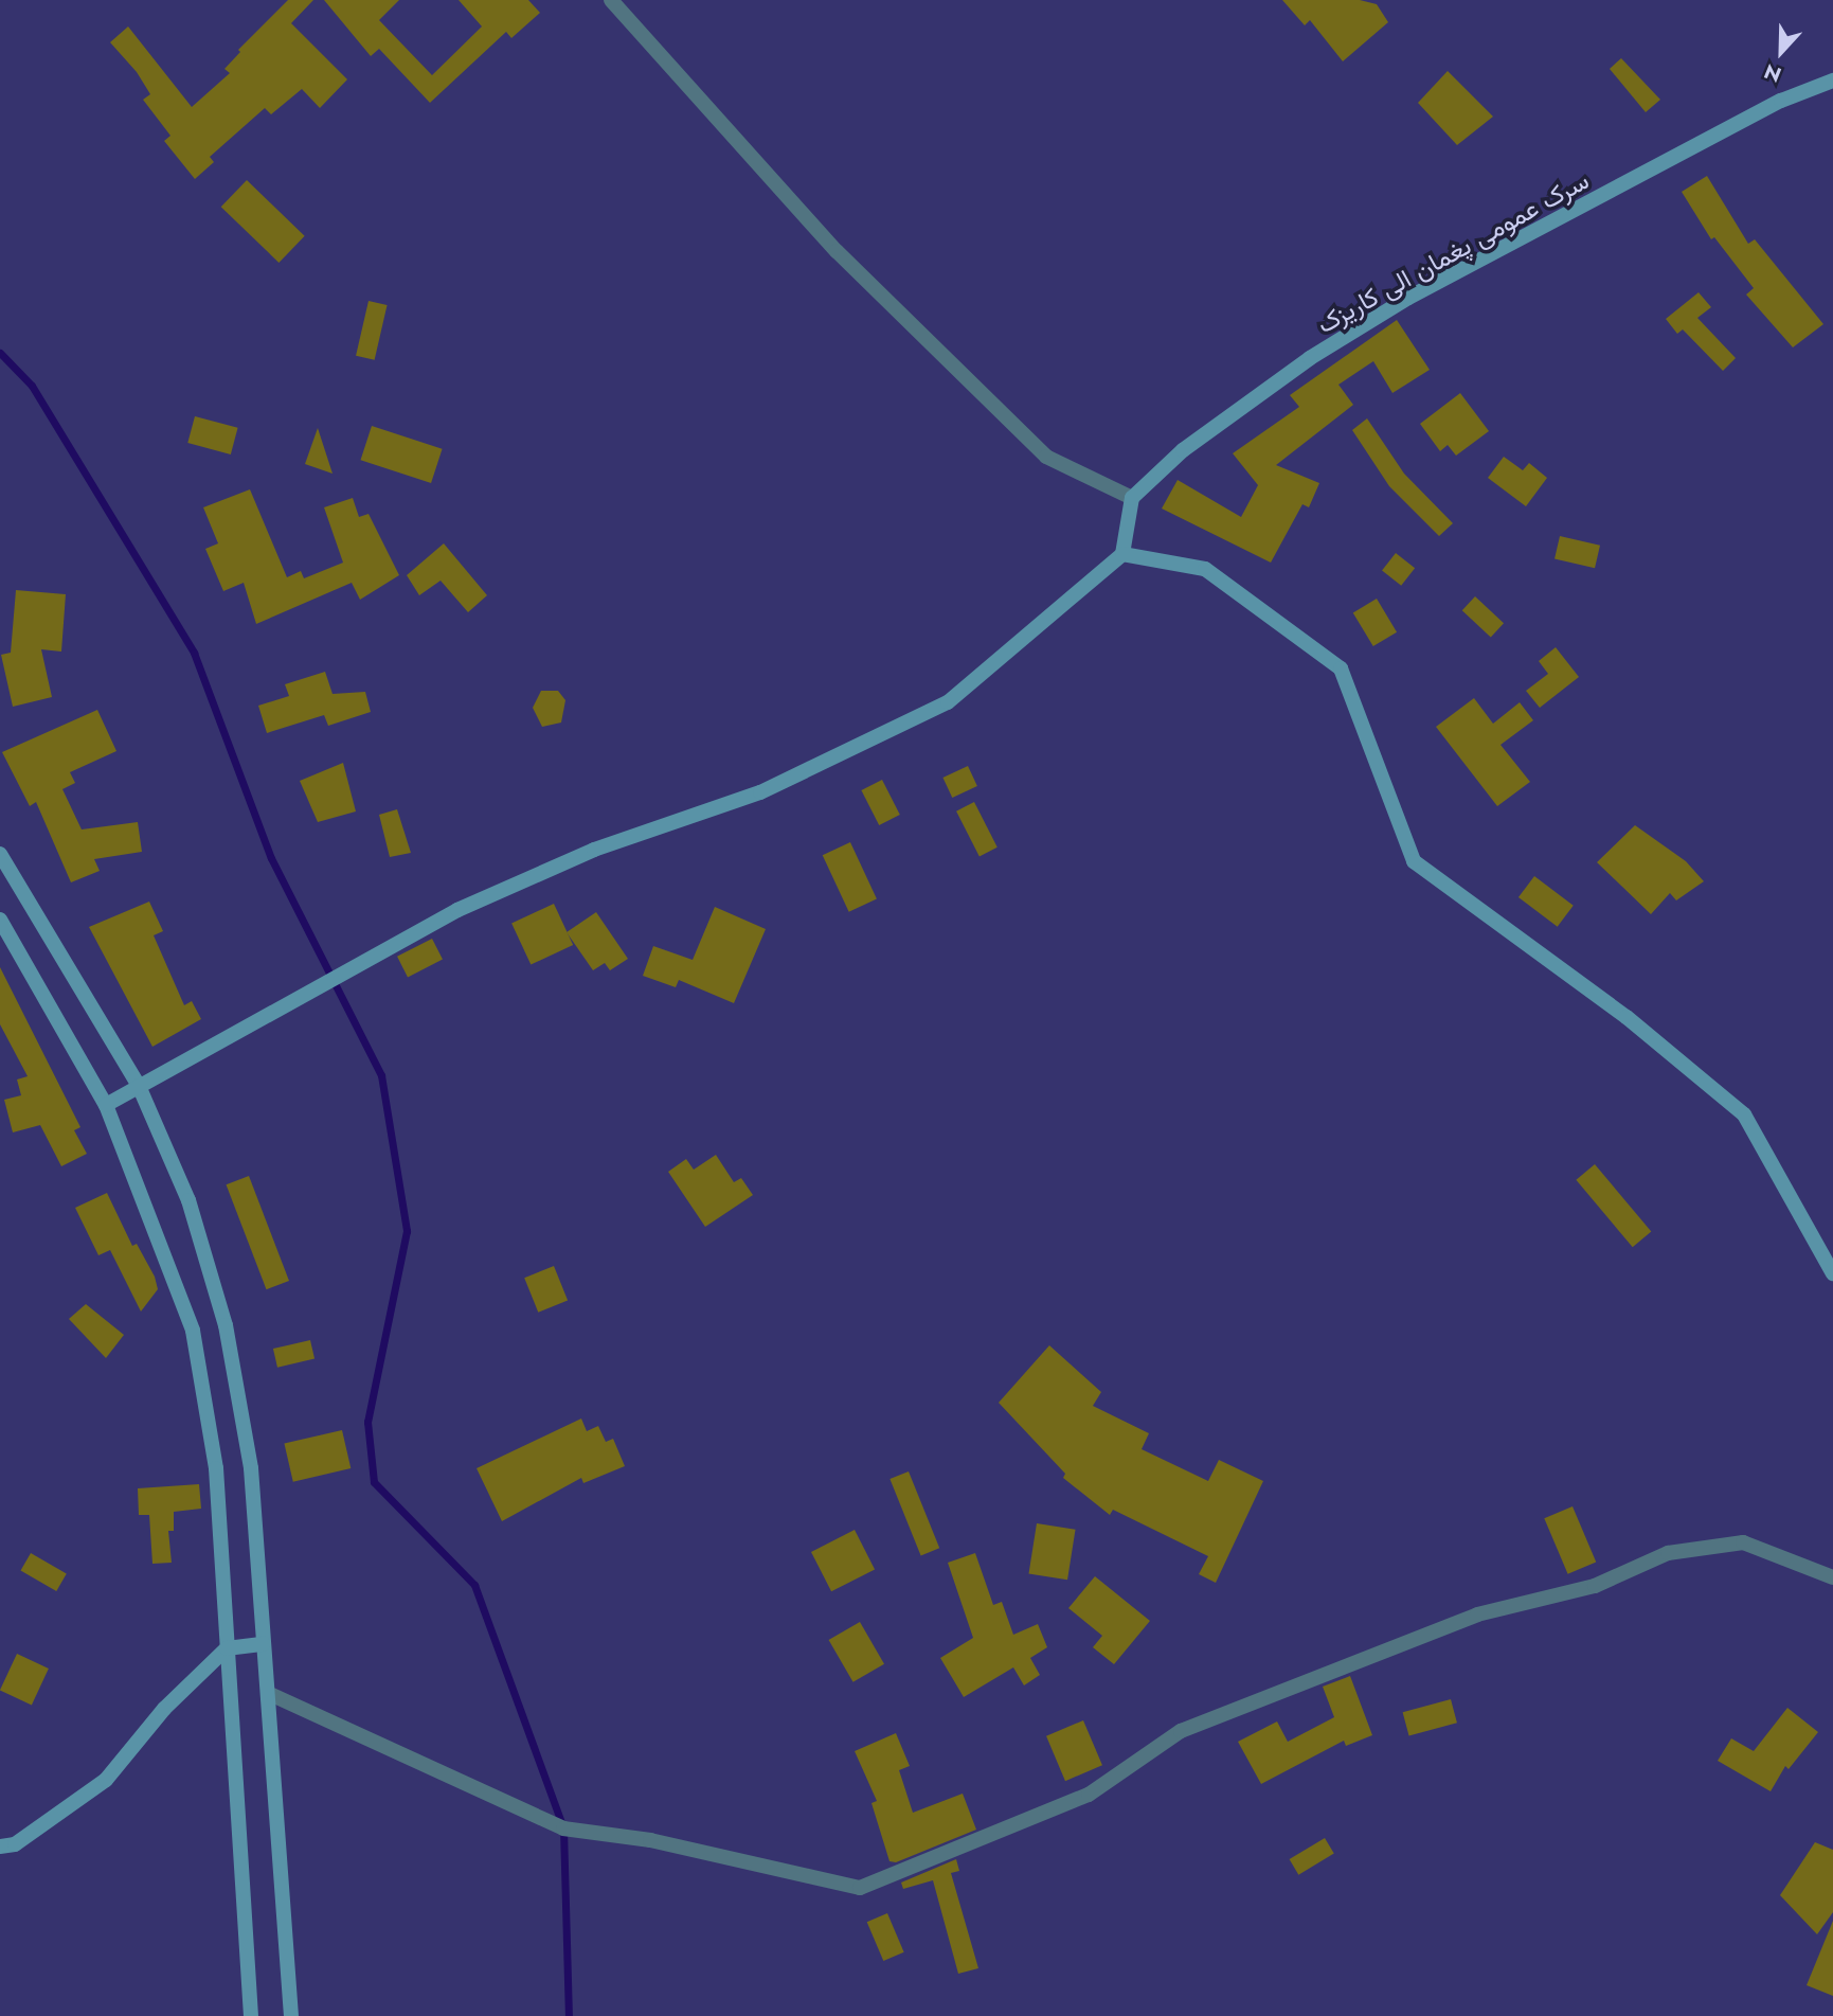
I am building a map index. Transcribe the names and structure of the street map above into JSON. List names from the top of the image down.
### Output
{
  "streets": {
    "street": ["سرک عمومی پغمان الی کاریزک"]
  },
  "north": "bottom"
}
